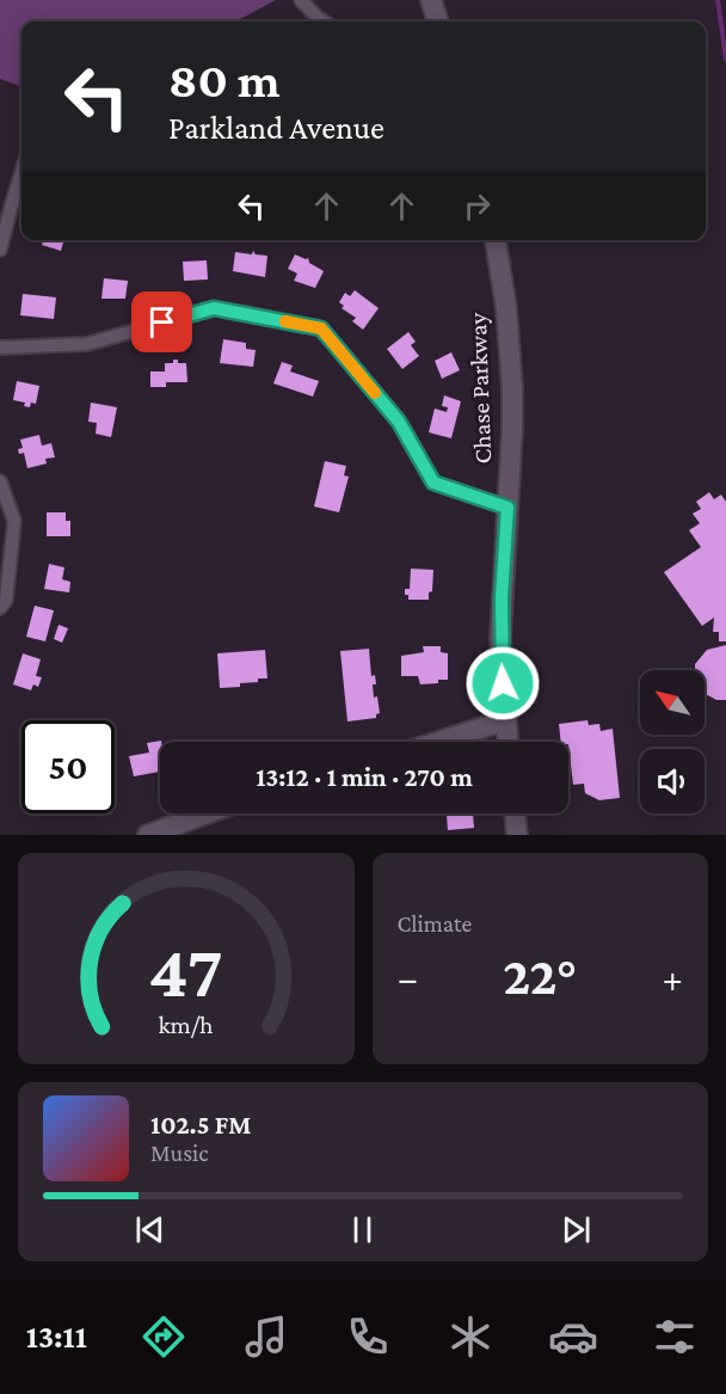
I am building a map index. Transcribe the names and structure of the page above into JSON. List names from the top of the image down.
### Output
{
  "streets": {
    "main road": ["Chase Parkway"]
  },
  "north": "top left",
  "page": {
    "turn": ["80 m", "Parkland Avenue"],
    "limit": "50",
    "trip": "13:12 · 1 min · 270 m",
    "tile": "Climate",
    "heat": ["−", "22°", "+"],
    "song": ["102.5 FM", "Music"],
    "tabs": "13:11",
    "gauge": ["47", "km/h"]
  }
}
